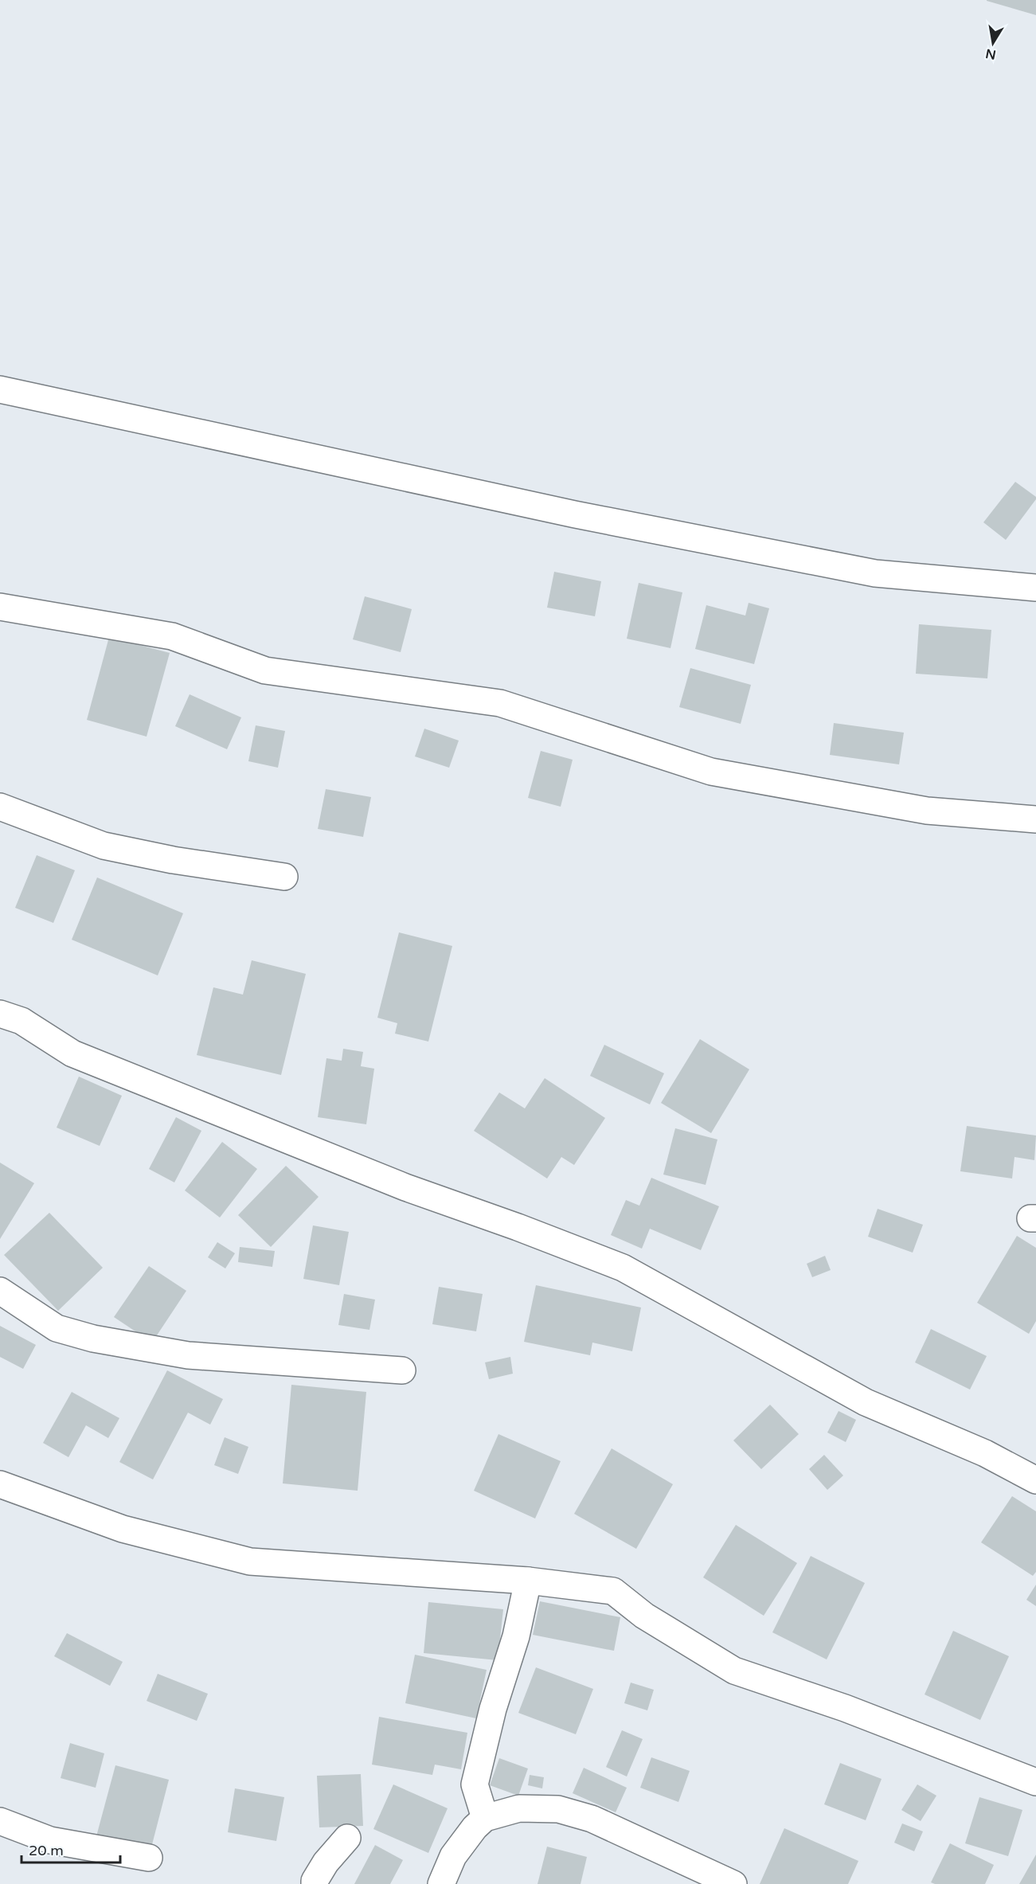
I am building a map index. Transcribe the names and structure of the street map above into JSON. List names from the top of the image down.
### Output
{
  "scale_bar": "20 m",
  "north": "bottom"
}
